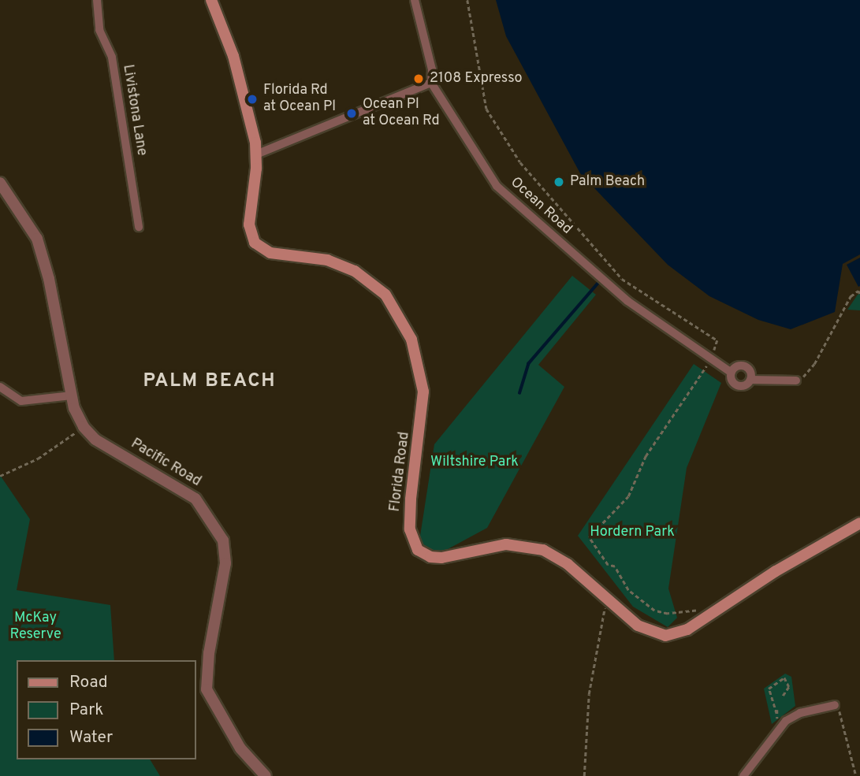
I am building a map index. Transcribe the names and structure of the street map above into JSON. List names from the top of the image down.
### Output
{
  "streets": {
    "main road": ["Florida Road"],
    "street": ["Livistona Lane", "Ocean Road", "Pacific Road"]
  },
  "districts": ["PALM BEACH"],
  "parks": ["Wiltshire Park", "Hordern Park", "McKay Reserve"],
  "places": [
    "2108 Expresso",
    "Florida Rd at Ocean Pl",
    "Ocean Pl at Ocean Rd",
    "Palm Beach"
  ],
  "legend": ["Road", "Park", "Water"]
}
